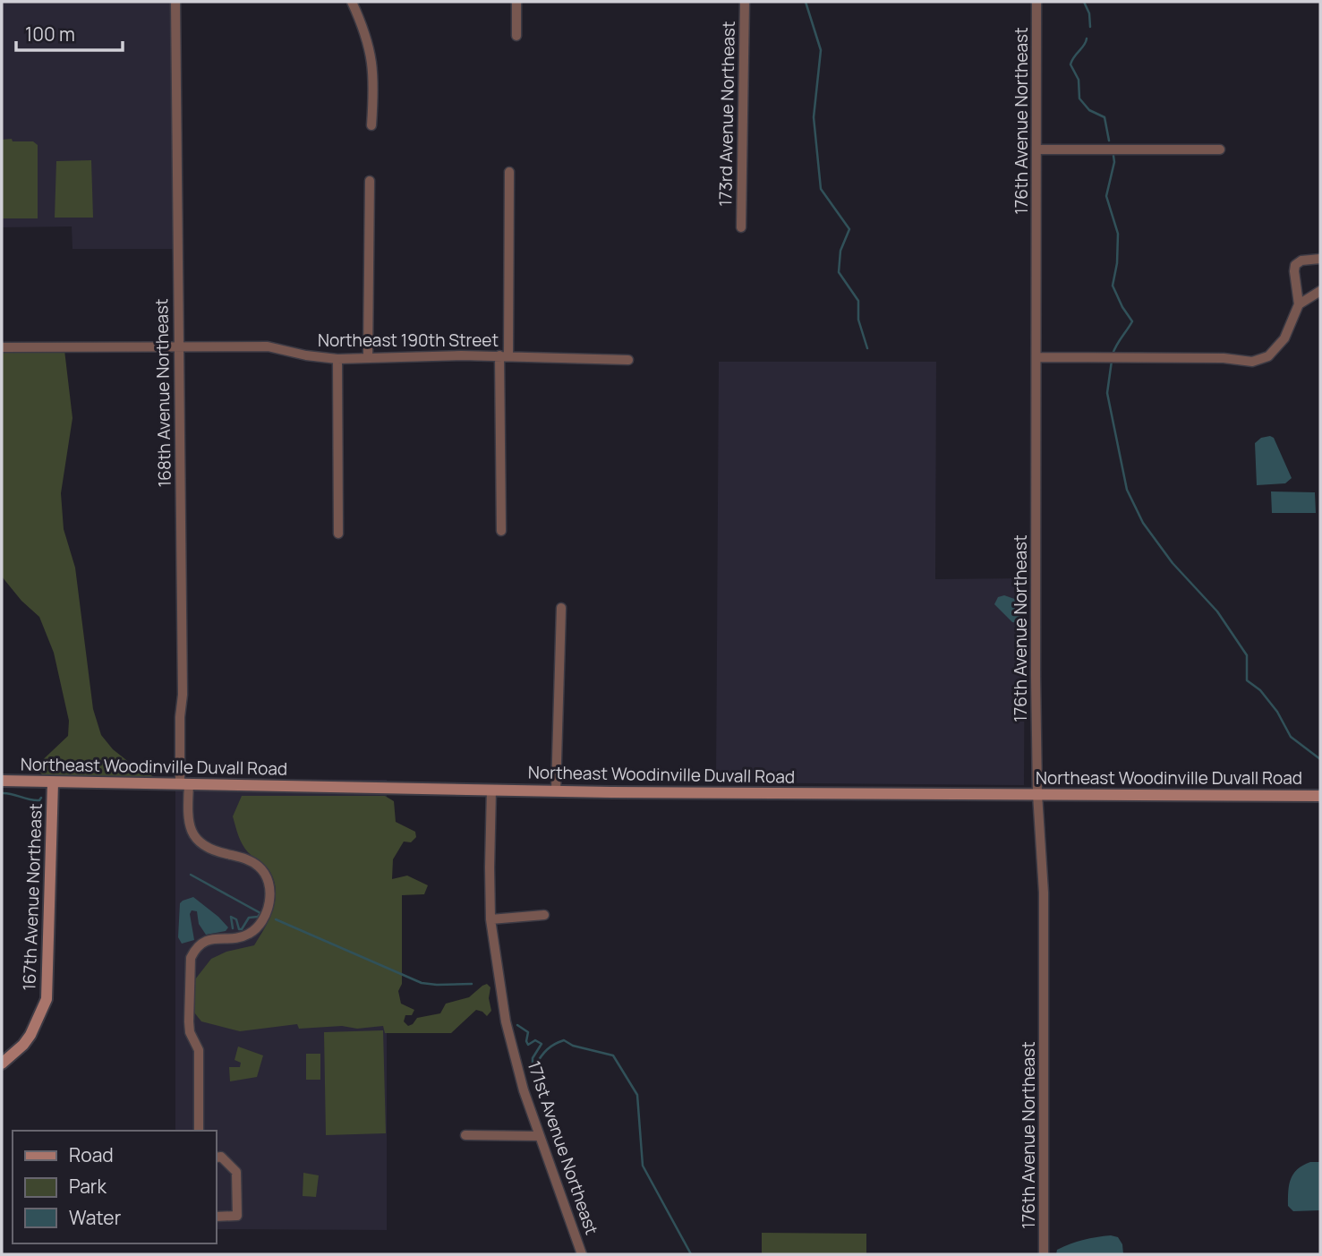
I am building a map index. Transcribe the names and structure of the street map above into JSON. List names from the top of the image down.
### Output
{
  "streets": {
    "main road": ["Northeast Woodinville Duvall Road", "167th Avenue Northeast"],
    "street": [
      "173rd Avenue Northeast",
      "176th Avenue Northeast",
      "Northeast 190th Street",
      "168th Avenue Northeast",
      "171st Avenue Northeast"
    ]
  },
  "crossings": [
    ["176th Avenue Northeast", "Northeast Woodinville Duvall Road"],
    ["Northeast 190th Street", "168th Avenue Northeast"],
    ["168th Avenue Northeast", "Northeast Woodinville Duvall Road"],
    ["Northeast Woodinville Duvall Road", "167th Avenue Northeast"],
    ["Northeast Woodinville Duvall Road", "171st Avenue Northeast"]
  ],
  "legend": ["Road", "Park", "Water"],
  "scale_bar": "100 m"
}
